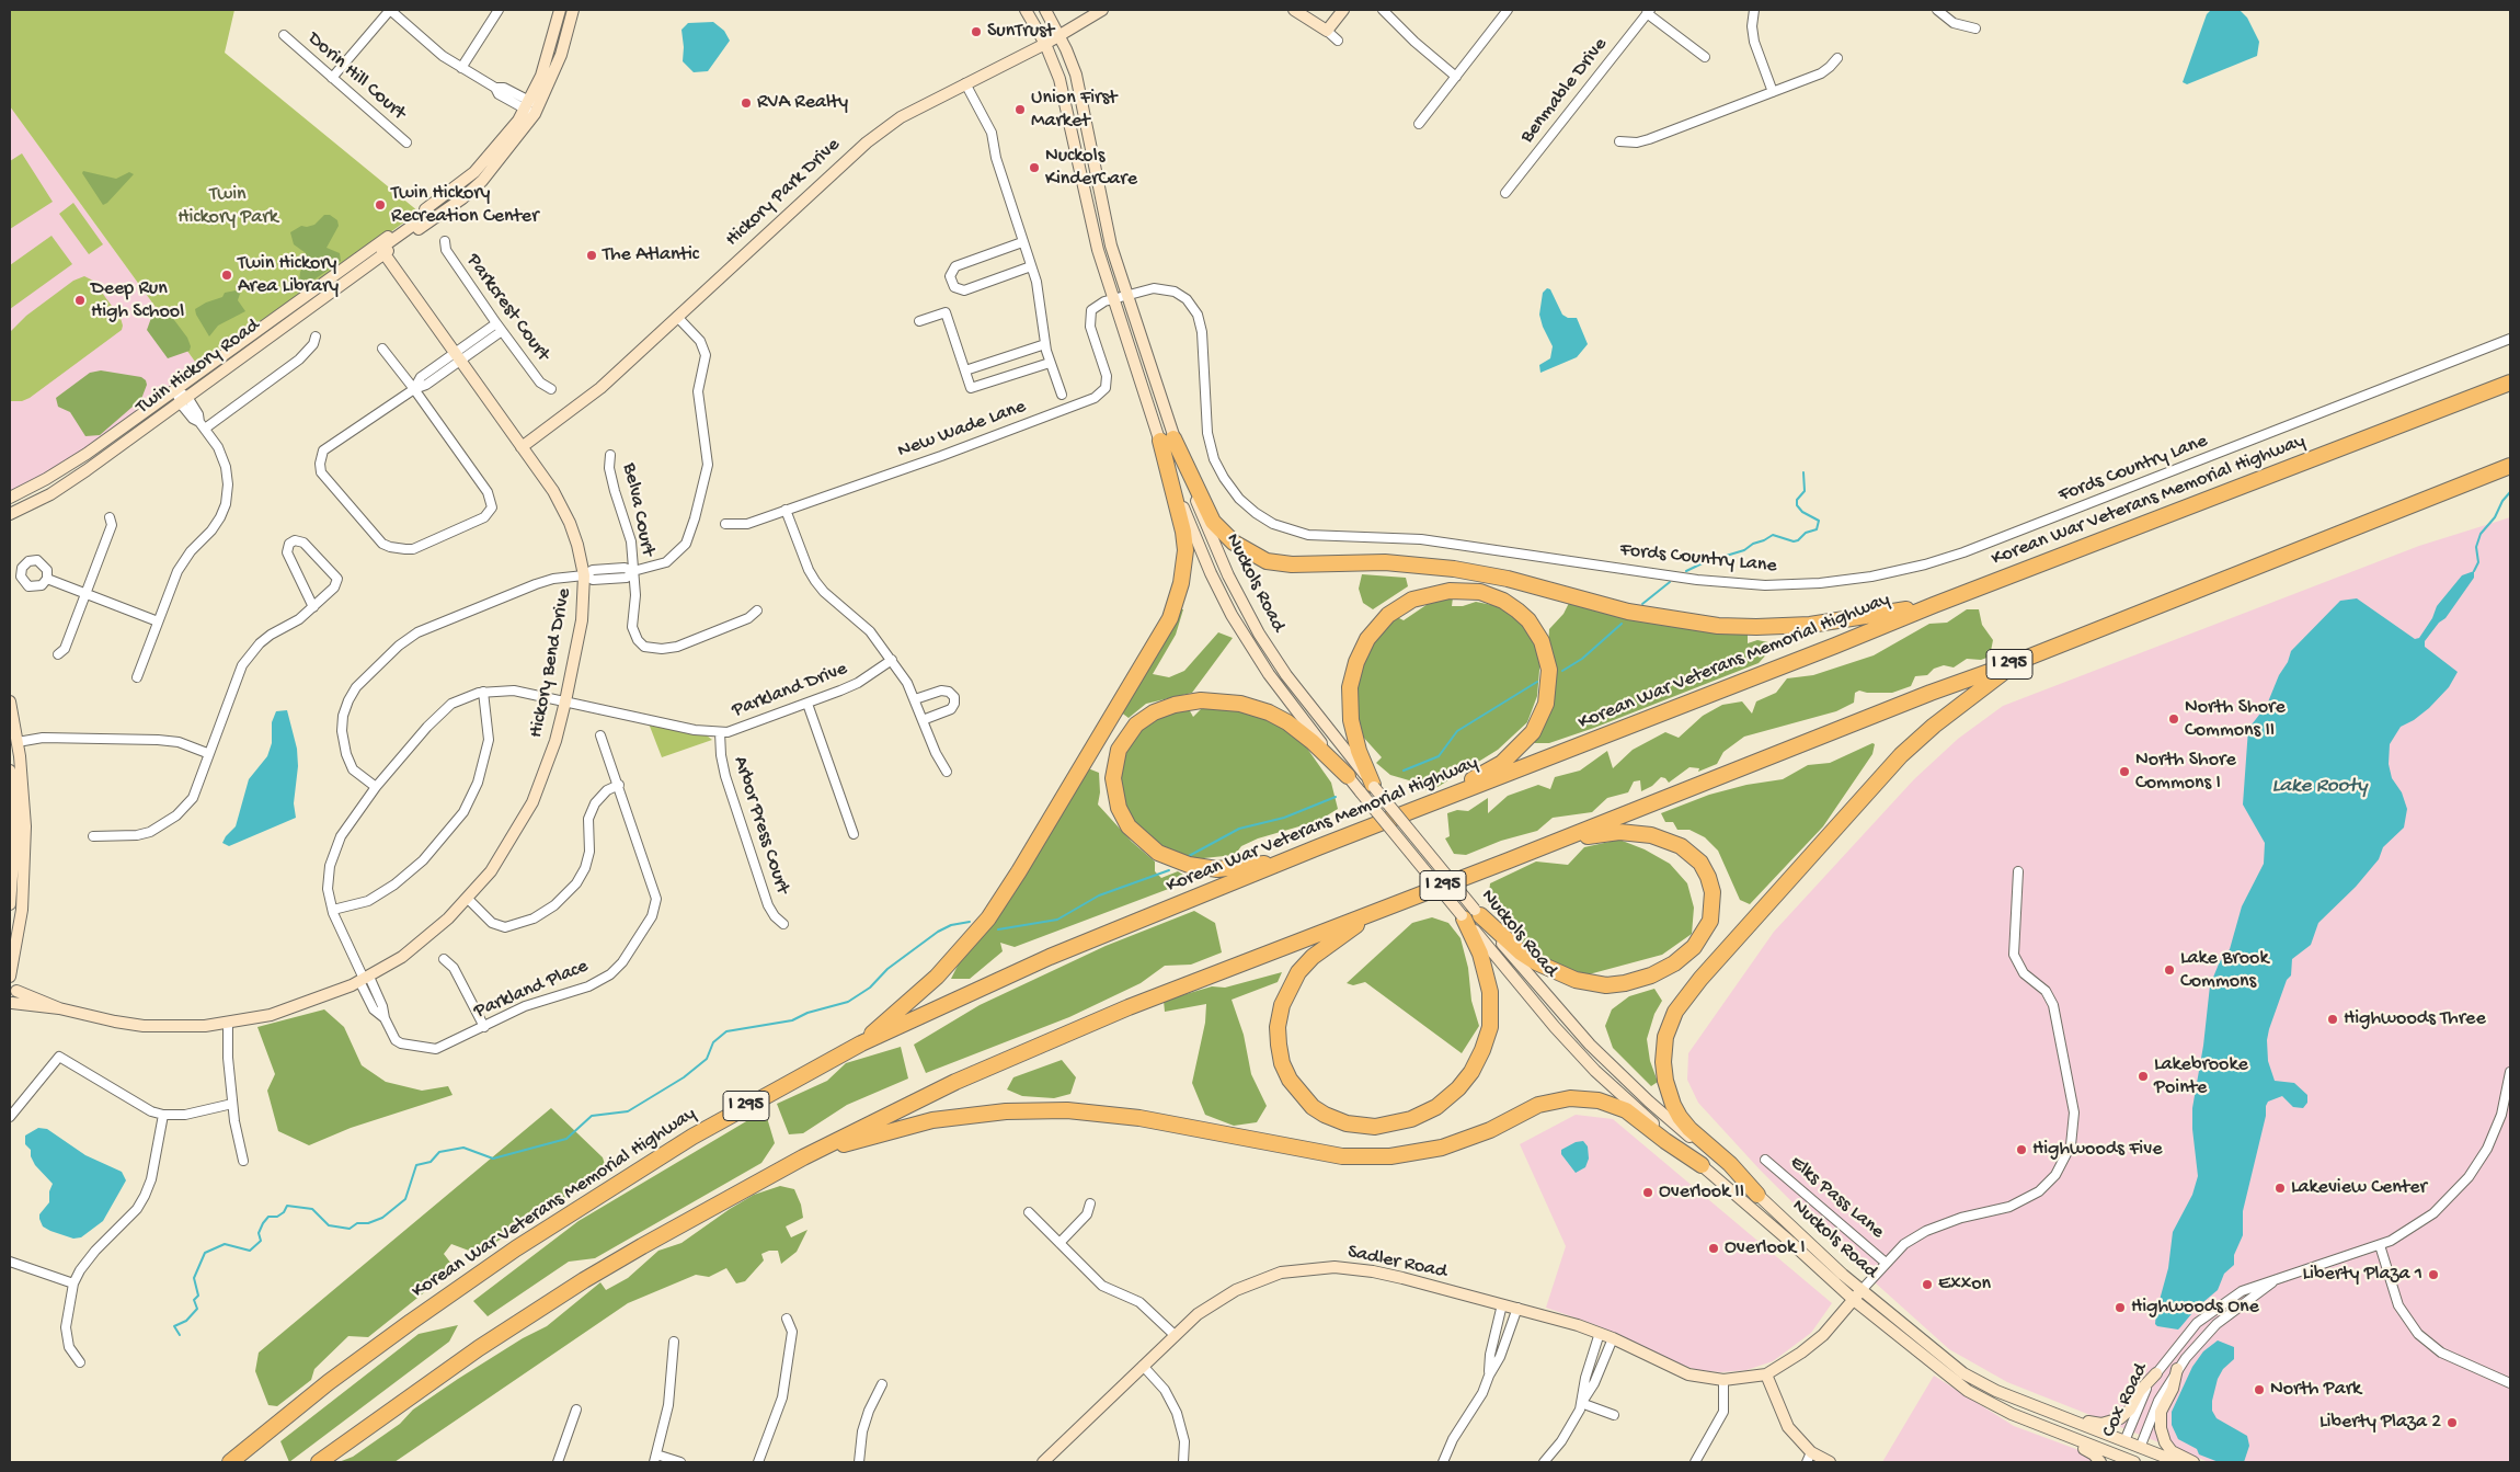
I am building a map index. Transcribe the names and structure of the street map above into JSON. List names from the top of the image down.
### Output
{
  "streets": {
    "highway": ["Korean War Veterans Memorial Highway", "I 295"],
    "main road": [
      "Hickory Park Drive",
      "Twin Hickory Road",
      "Nuckols Road",
      "Hickory Bend Drive",
      "Sadler Road",
      "Cox Road"
    ],
    "street": [
      "Dorin Hill Court",
      "Benmable Drive",
      "Parkcrest Court",
      "New Wade Lane",
      "Fords Country Lane",
      "Belva Court",
      "Parkland Drive",
      "Arbor Press Court",
      "Parkland Place",
      "Elks Pass Lane"
    ]
  },
  "crossings": [
    ["Hickory Park Drive", "Nuckols Road"],
    ["Hickory Park Drive", "Hickory Bend Drive"],
    ["Twin Hickory Road", "Hickory Bend Drive"],
    ["New Wade Lane", "Fords Country Lane"],
    ["New Wade Lane", "Nuckols Road"],
    ["Fords Country Lane", "Nuckols Road"],
    ["Nuckols Road", "Sadler Road"],
    ["Nuckols Road", "Cox Road"],
    ["Hickory Bend Drive", "Parkland Drive"],
    ["Hickory Bend Drive", "Parkland Place"],
    ["Parkland Drive", "Arbor Press Court"],
    ["Parkland Drive", "Parkland Place"]
  ],
  "water": ["Lake Rooty"],
  "parks": ["Twin Hickory Park"],
  "places": [
    "SunTrust",
    "RVA Realty",
    "Union First Market",
    "Nuckols KinderCare",
    "Twin Hickory Recreation Center",
    "The Atlantic",
    "Twin Hickory Area Library",
    "Deep Run High School",
    "North Shore Commons II",
    "North Shore Commons I",
    "Lake Brook Commons",
    "Highwoods Three",
    "Lakebrooke Pointe",
    "Highwoods Five",
    "Lakeview Center",
    "Overlook II",
    "Overlook I",
    "Liberty Plaza 1",
    "Exxon",
    "Highwoods One",
    "North Park",
    "Liberty Plaza 2"
  ]
}
